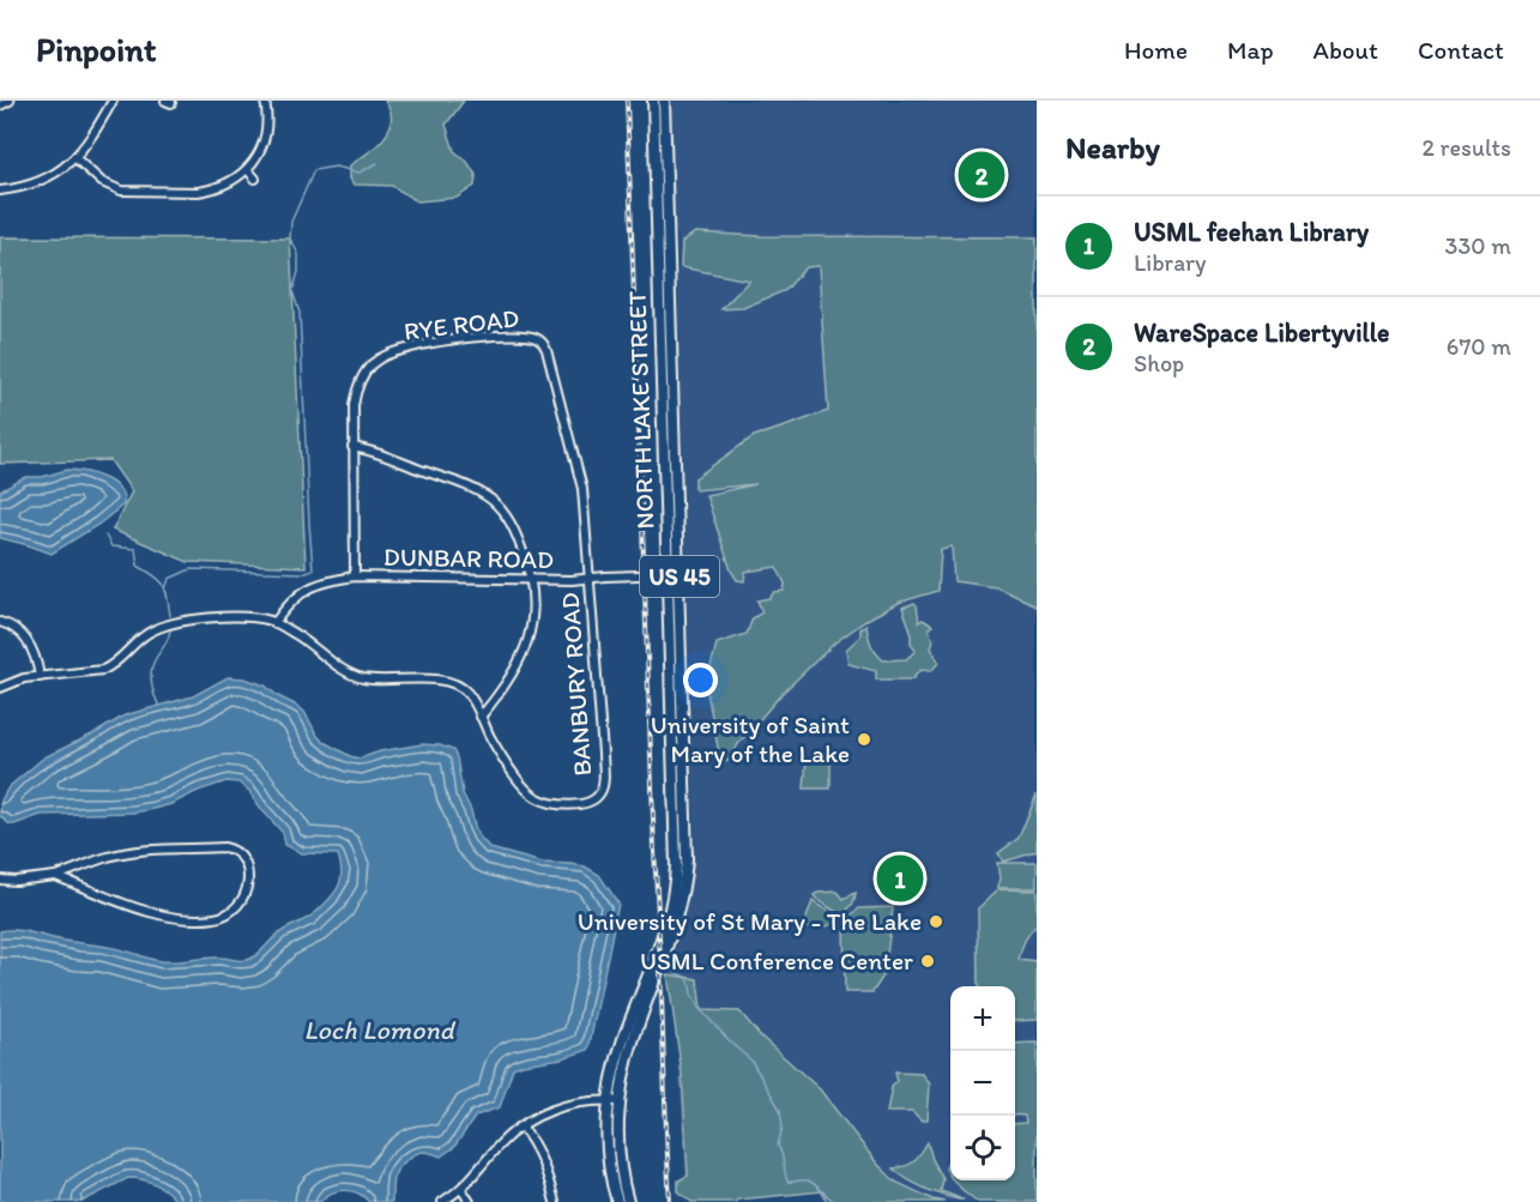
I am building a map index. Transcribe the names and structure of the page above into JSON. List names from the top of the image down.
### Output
{
  "streets": {
    "main road": ["NORTH LAKE STREET", "US 45"],
    "street": ["RYE ROAD", "DUNBAR ROAD", "BANBURY ROAD"]
  },
  "crossings": [
    ["RYE ROAD", "BANBURY ROAD"],
    ["NORTH LAKE STREET", "DUNBAR ROAD"],
    ["DUNBAR ROAD", "BANBURY ROAD"]
  ],
  "water": ["Loch Lomond"],
  "places": ["University of Saint Mary of the Lake", "University of St Mary - The Lake", "USML Conference Center"],
  "page": {
    "header": "Pinpoint",
    "nav": [
      "Home",
      "Map",
      "About",
      "Contact"
    ],
    "heading": ["Nearby", "2 results"],
    "pins": ["2", "1"],
    "list": [
      {
        "mark": "1",
        "name": "USML feehan Library",
        "note": "Library",
        "value": "330 m"
      },
      {
        "mark": "2",
        "name": "WareSpace Libertyville",
        "note": "Shop",
        "value": "670 m"
      }
    ],
    "map_buttons": ["+", "−"]
  }
}
